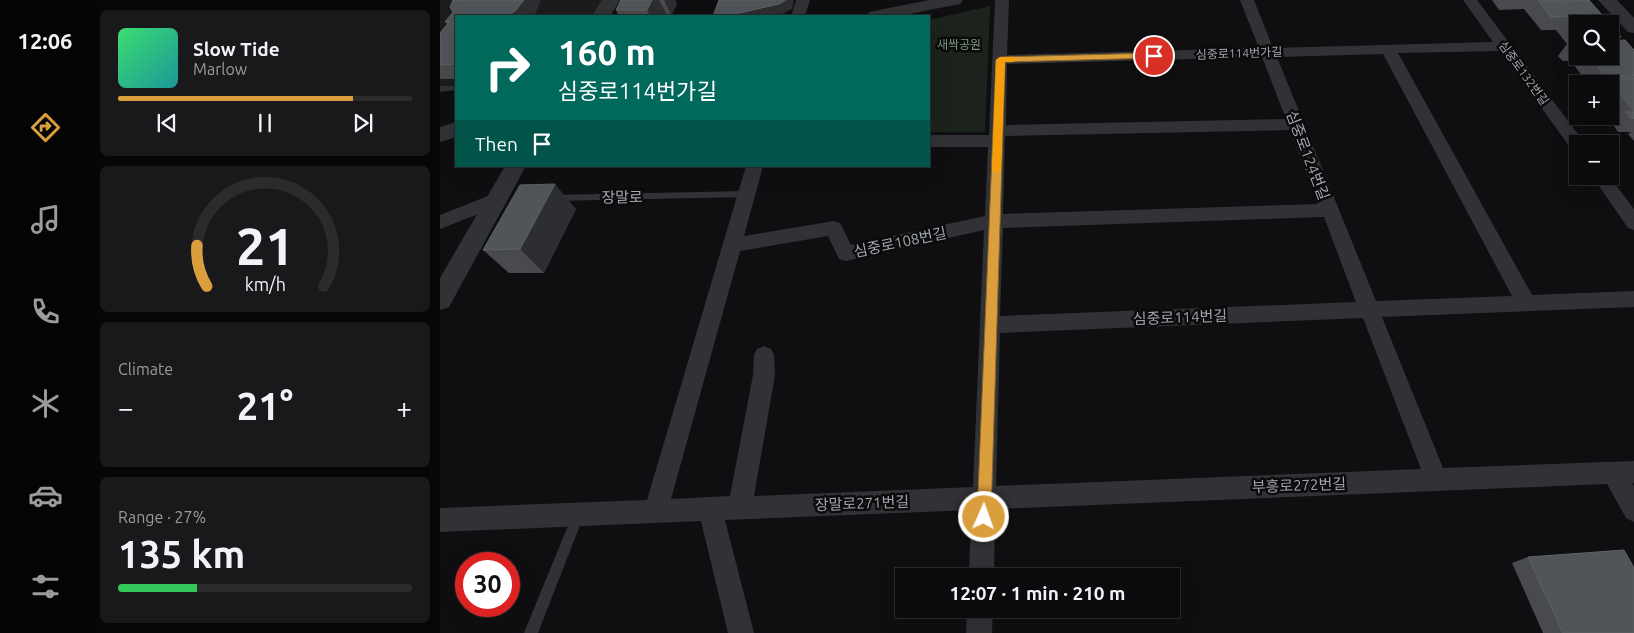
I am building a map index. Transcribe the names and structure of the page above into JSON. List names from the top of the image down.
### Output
{
  "streets": {
    "street": [
      "심중로114번가길",
      "심중로132번길",
      "심중로124번길",
      "심중로108번길",
      "심중로114번길",
      "부흥로272번길",
      "장말로271번길"
    ],
    "lane": ["장말로"]
  },
  "crossings": [
    ["심중로114번가길", "심중로132번길"],
    ["심중로114번가길", "심중로124번길"],
    ["심중로124번길", "심중로114번길"],
    ["심중로124번길", "부흥로272번길"],
    ["부흥로272번길", "장말로271번길"]
  ],
  "parks": ["새싹공원"],
  "page": {
    "tabs": "12:06",
    "map_buttons": ["+", "−"],
    "turn": ["160 m", "심중로114번가길"],
    "song": ["Slow Tide", "Marlow"],
    "then": "Then",
    "tile": [
      "Climate",
      ["Range · 27%", "135 km"]
    ],
    "heat": ["−", "21°", "+"],
    "limit": "30",
    "trip": "12:07 · 1 min · 210 m",
    "gauge": ["21", "km/h"]
  }
}
